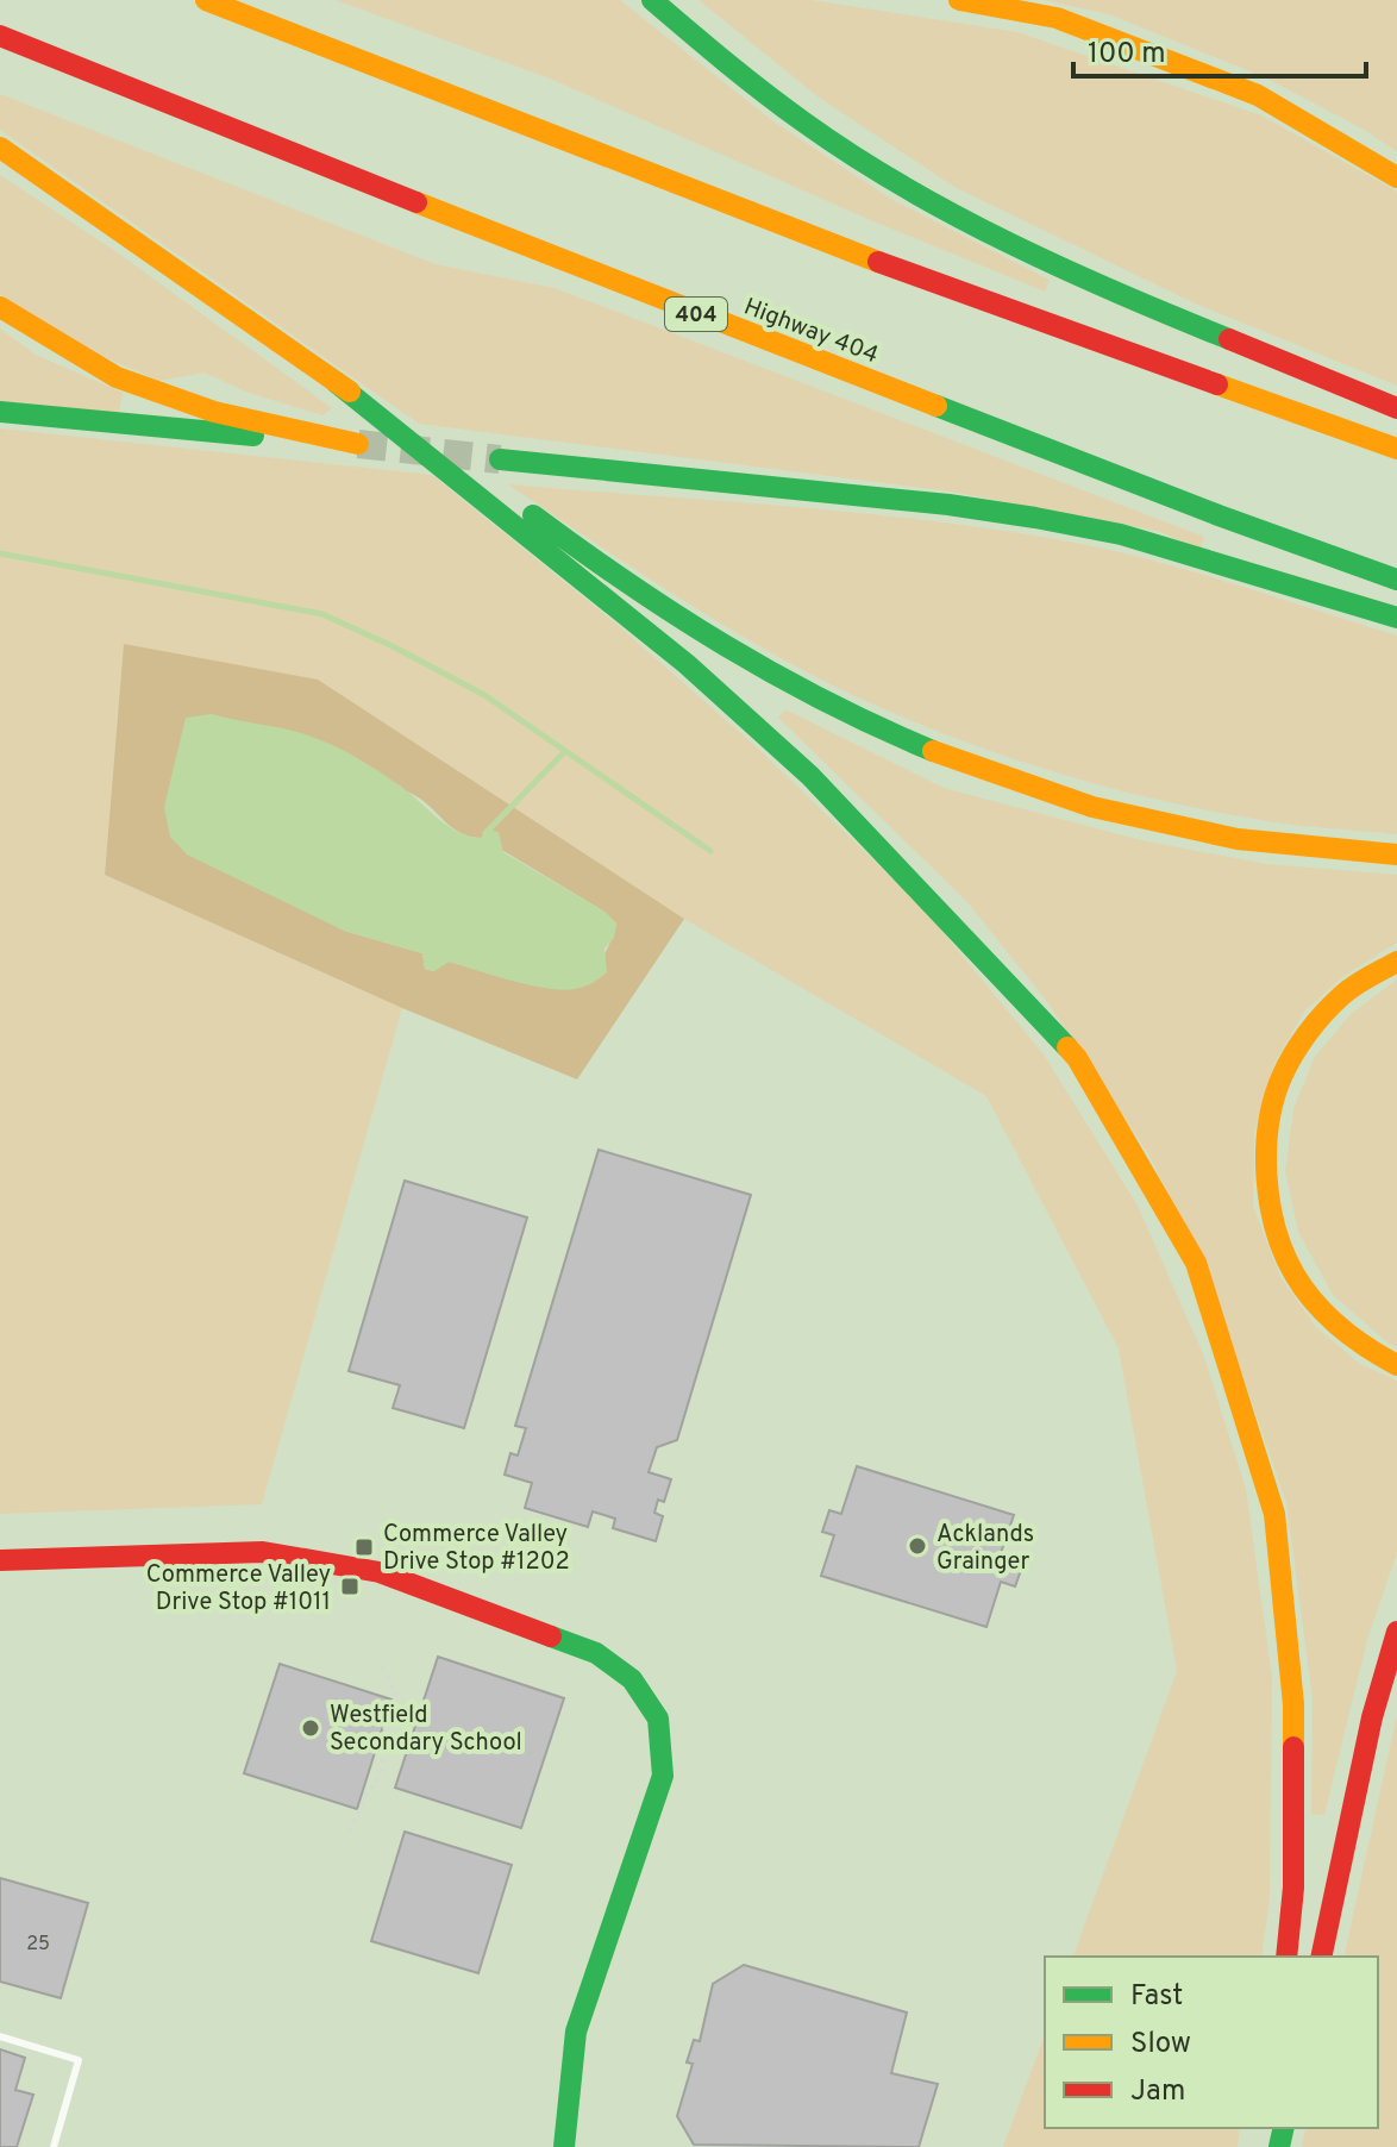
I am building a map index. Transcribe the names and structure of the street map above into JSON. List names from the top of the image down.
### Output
{
  "streets": {
    "main road": ["404", "Highway 404"]
  },
  "places": {
    "other": ["Acklands Grainger", "Westfield Secondary School"],
    "transit": ["Commerce Valley Drive Stop #1202", "Commerce Valley Drive Stop #1011"]
  },
  "house_numbers": ["25"],
  "legend": ["Fast", "Slow", "Jam"],
  "scale_bar": "100 m"
}
